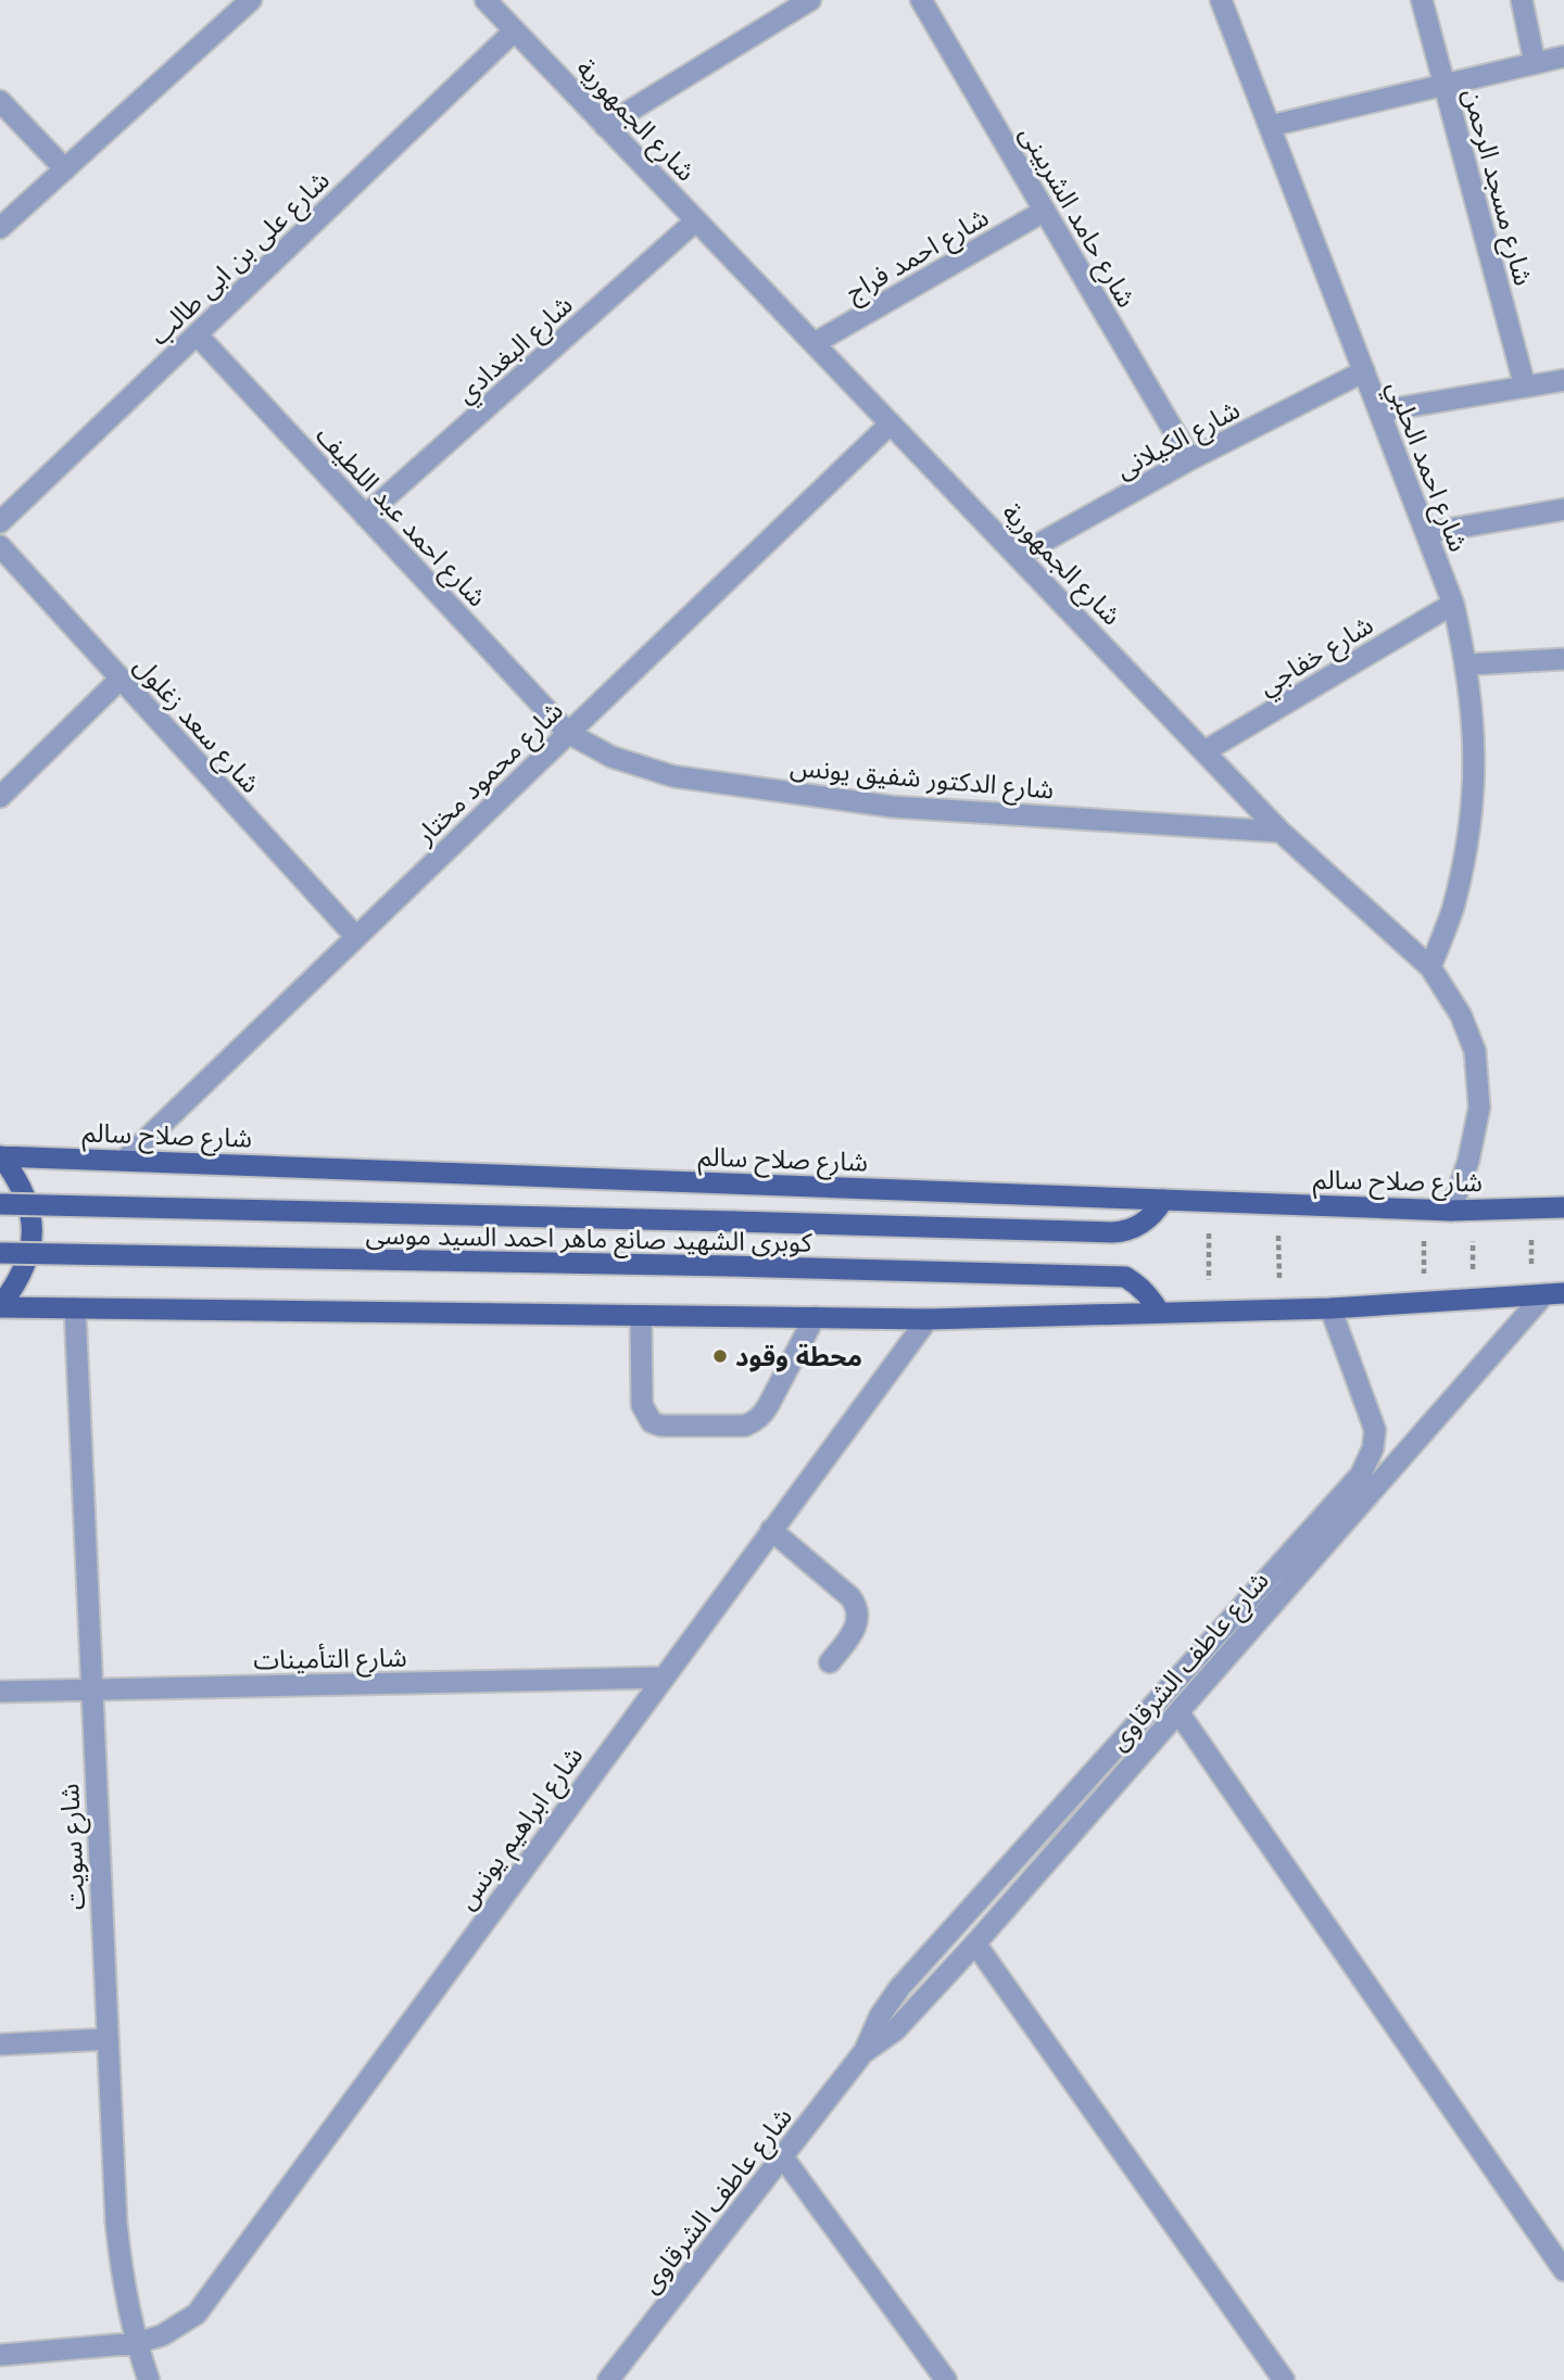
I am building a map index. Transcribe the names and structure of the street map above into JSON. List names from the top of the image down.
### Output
{
  "streets": {
    "main road": ["شارع صلاح سالم", "كوبرى الشهيد صانع ماهر احمد السيد موسى"],
    "street": [
      "شارع الجمهورية",
      "شارع مسجد الرحمن",
      "شارع حامد الشربينى",
      "شارع احمد فراج",
      "شارع على بن ابى طالب",
      "شارع البغدادي",
      "شارع الكيلانى",
      "شارع احمد الحلبي",
      "شارع احمد عبد اللطيف",
      "شارع خفاجي",
      "شارع سعد زغلول",
      "شارع محمود مختار",
      "شارع الدكتور شفيق يونس",
      "شارع التأمينات",
      "شارع عاطف الشرقاوى",
      "شارع ابراهيم يونس",
      "شارع سويت"
    ]
  },
  "crossings": [
    ["شارع الجمهورية", "شارع احمد فراج"],
    ["شارع الجمهورية", "شارع على بن ابى طالب"],
    ["شارع الجمهورية", "شارع البغدادي"],
    ["شارع الجمهورية", "شارع الكيلانى"],
    ["شارع الجمهورية", "شارع احمد الحلبي"],
    ["شارع الجمهورية", "شارع خفاجي"],
    ["شارع الجمهورية", "شارع محمود مختار"],
    ["شارع الجمهورية", "شارع الدكتور شفيق يونس"],
    ["شارع الجمهورية", "شارع صلاح سالم"],
    ["شارع حامد الشربينى", "شارع احمد فراج"],
    ["شارع حامد الشربينى", "شارع الكيلانى"],
    ["شارع على بن ابى طالب", "شارع احمد عبد اللطيف"],
    ["شارع البغدادي", "شارع احمد عبد اللطيف"],
    ["شارع الكيلانى", "شارع احمد الحلبي"],
    ["شارع احمد الحلبي", "شارع خفاجي"],
    ["شارع احمد عبد اللطيف", "شارع محمود مختار"],
    ["شارع احمد عبد اللطيف", "شارع الدكتور شفيق يونس"],
    ["شارع سعد زغلول", "شارع محمود مختار"],
    ["شارع محمود مختار", "شارع الدكتور شفيق يونس"],
    ["شارع محمود مختار", "شارع صلاح سالم"],
    ["شارع صلاح سالم", "كوبرى الشهيد صانع ماهر احمد السيد موسى"],
    ["شارع التأمينات", "شارع ابراهيم يونس"],
    ["شارع التأمينات", "شارع سويت"],
    ["شارع ابراهيم يونس", "شارع سويت"]
  ],
  "places": ["محطة وقود"]
}
